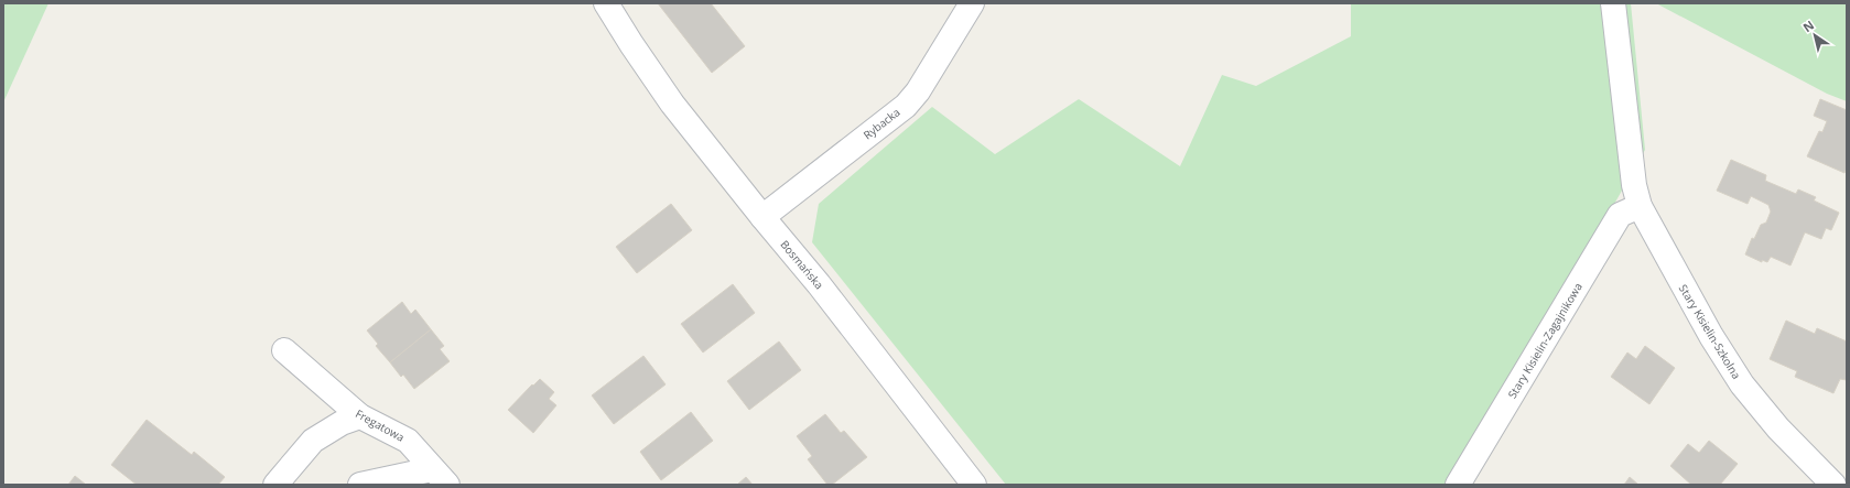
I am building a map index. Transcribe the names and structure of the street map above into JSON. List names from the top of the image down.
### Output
{
  "streets": {
    "street": [
      "Rybacka",
      "Bosmańska",
      "Stary Kisielin-Szkolna",
      "Stary Kisielin-Zagajnikowa",
      "Fregatowa"
    ]
  },
  "crossings": [
    ["Rybacka", "Bosmańska"],
    ["Stary Kisielin-Szkolna", "Stary Kisielin-Zagajnikowa"]
  ],
  "north": "top left"
}
